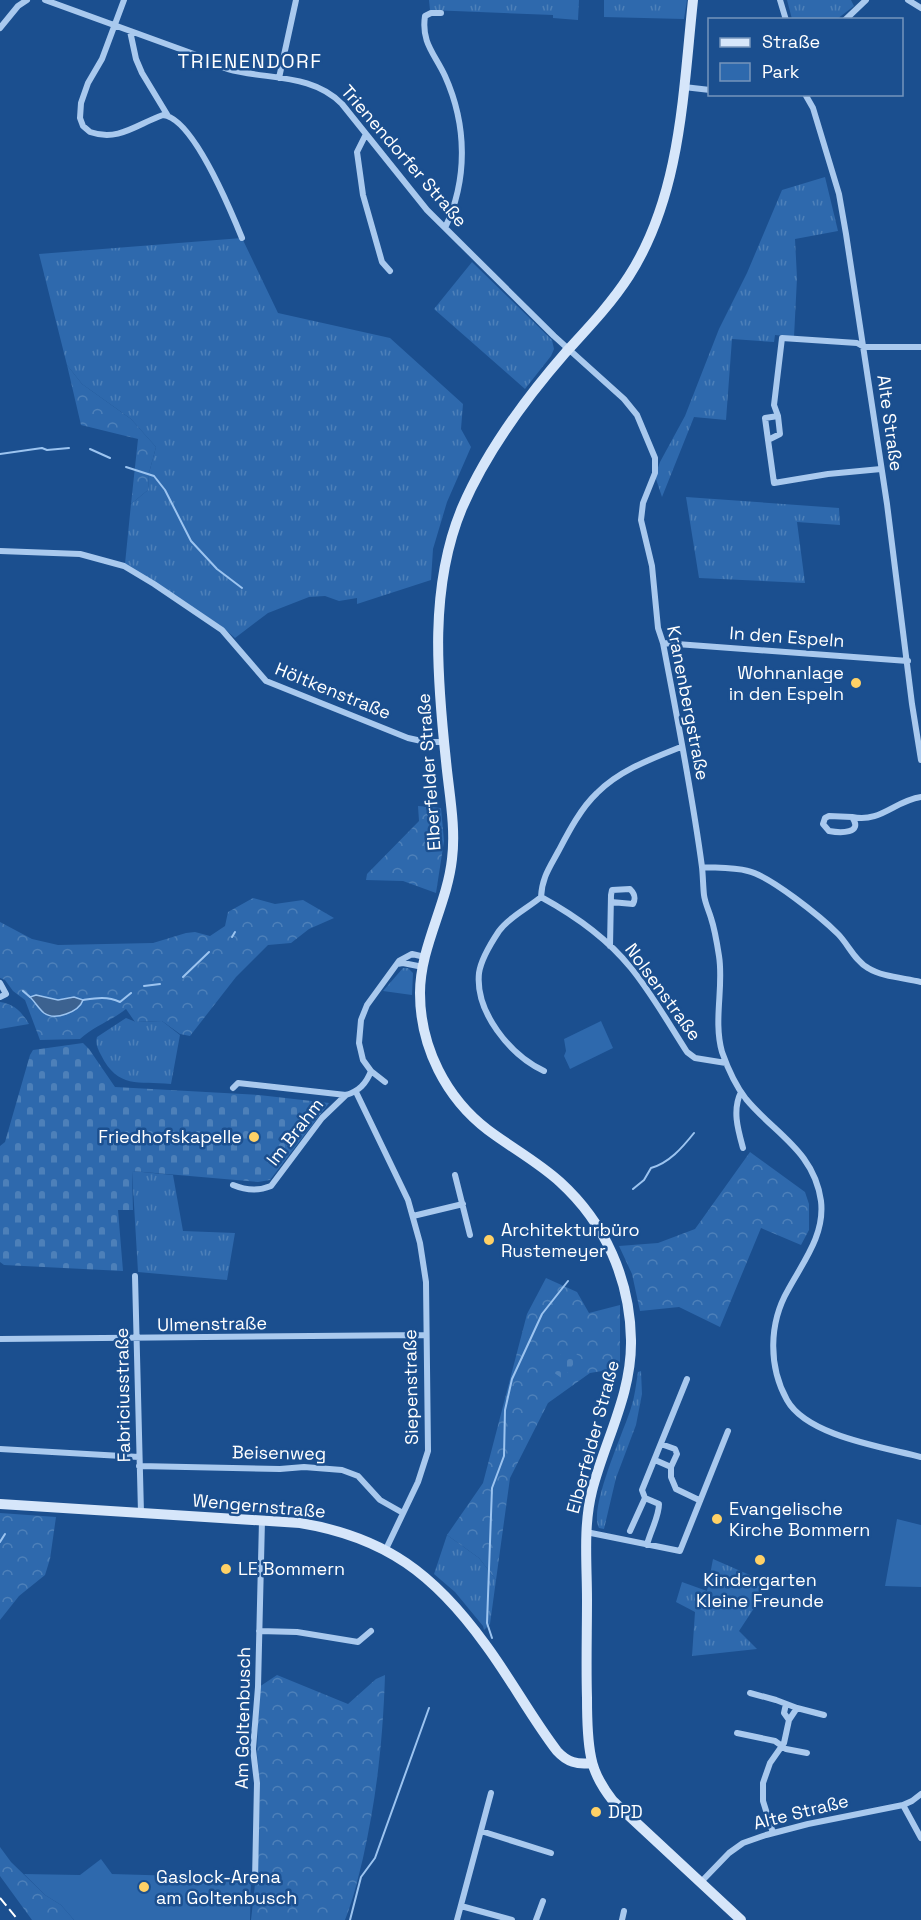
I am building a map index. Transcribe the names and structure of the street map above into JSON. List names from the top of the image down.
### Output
{
  "streets": {
    "main road": ["Elberfelder Straße", "Wengernstraße"],
    "street": [
      "Trienendorfer Straße",
      "Alte Straße",
      "In den Espeln",
      "Höltkenstraße",
      "Kranenbergstraße",
      "Nolsenstraße",
      "Im Brahm",
      "Ulmenstraße",
      "Siepenstraße",
      "Fabriciusstraße",
      "Beisenweg",
      "Am Goltenbusch"
    ]
  },
  "crossings": [
    ["Trienendorfer Straße", "Kranenbergstraße"],
    ["Trienendorfer Straße", "Elberfelder Straße"],
    ["Alte Straße", "In den Espeln"],
    ["Alte Straße", "Elberfelder Straße"],
    ["In den Espeln", "Kranenbergstraße"],
    ["Höltkenstraße", "Elberfelder Straße"],
    ["Kranenbergstraße", "Elberfelder Straße"],
    ["Kranenbergstraße", "Nolsenstraße"],
    ["Elberfelder Straße", "Wengernstraße"],
    ["Ulmenstraße", "Siepenstraße"],
    ["Ulmenstraße", "Fabriciusstraße"],
    ["Siepenstraße", "Beisenweg"],
    ["Siepenstraße", "Wengernstraße"],
    ["Fabriciusstraße", "Beisenweg"],
    ["Fabriciusstraße", "Wengernstraße"],
    ["Wengernstraße", "Am Goltenbusch"]
  ],
  "districts": ["TRIENENDORF"],
  "places": [
    "Wohnanlage in den Espeln",
    "Friedhofskapelle",
    "Architekturbüro Rustemeyer",
    "Evangelische Kirche Bommern",
    "Kindergarten Kleine Freunde",
    "LE Bommern",
    "DPD",
    "Gaslock-Arena am Goltenbusch"
  ],
  "legend": ["Straße", "Park"]
}
